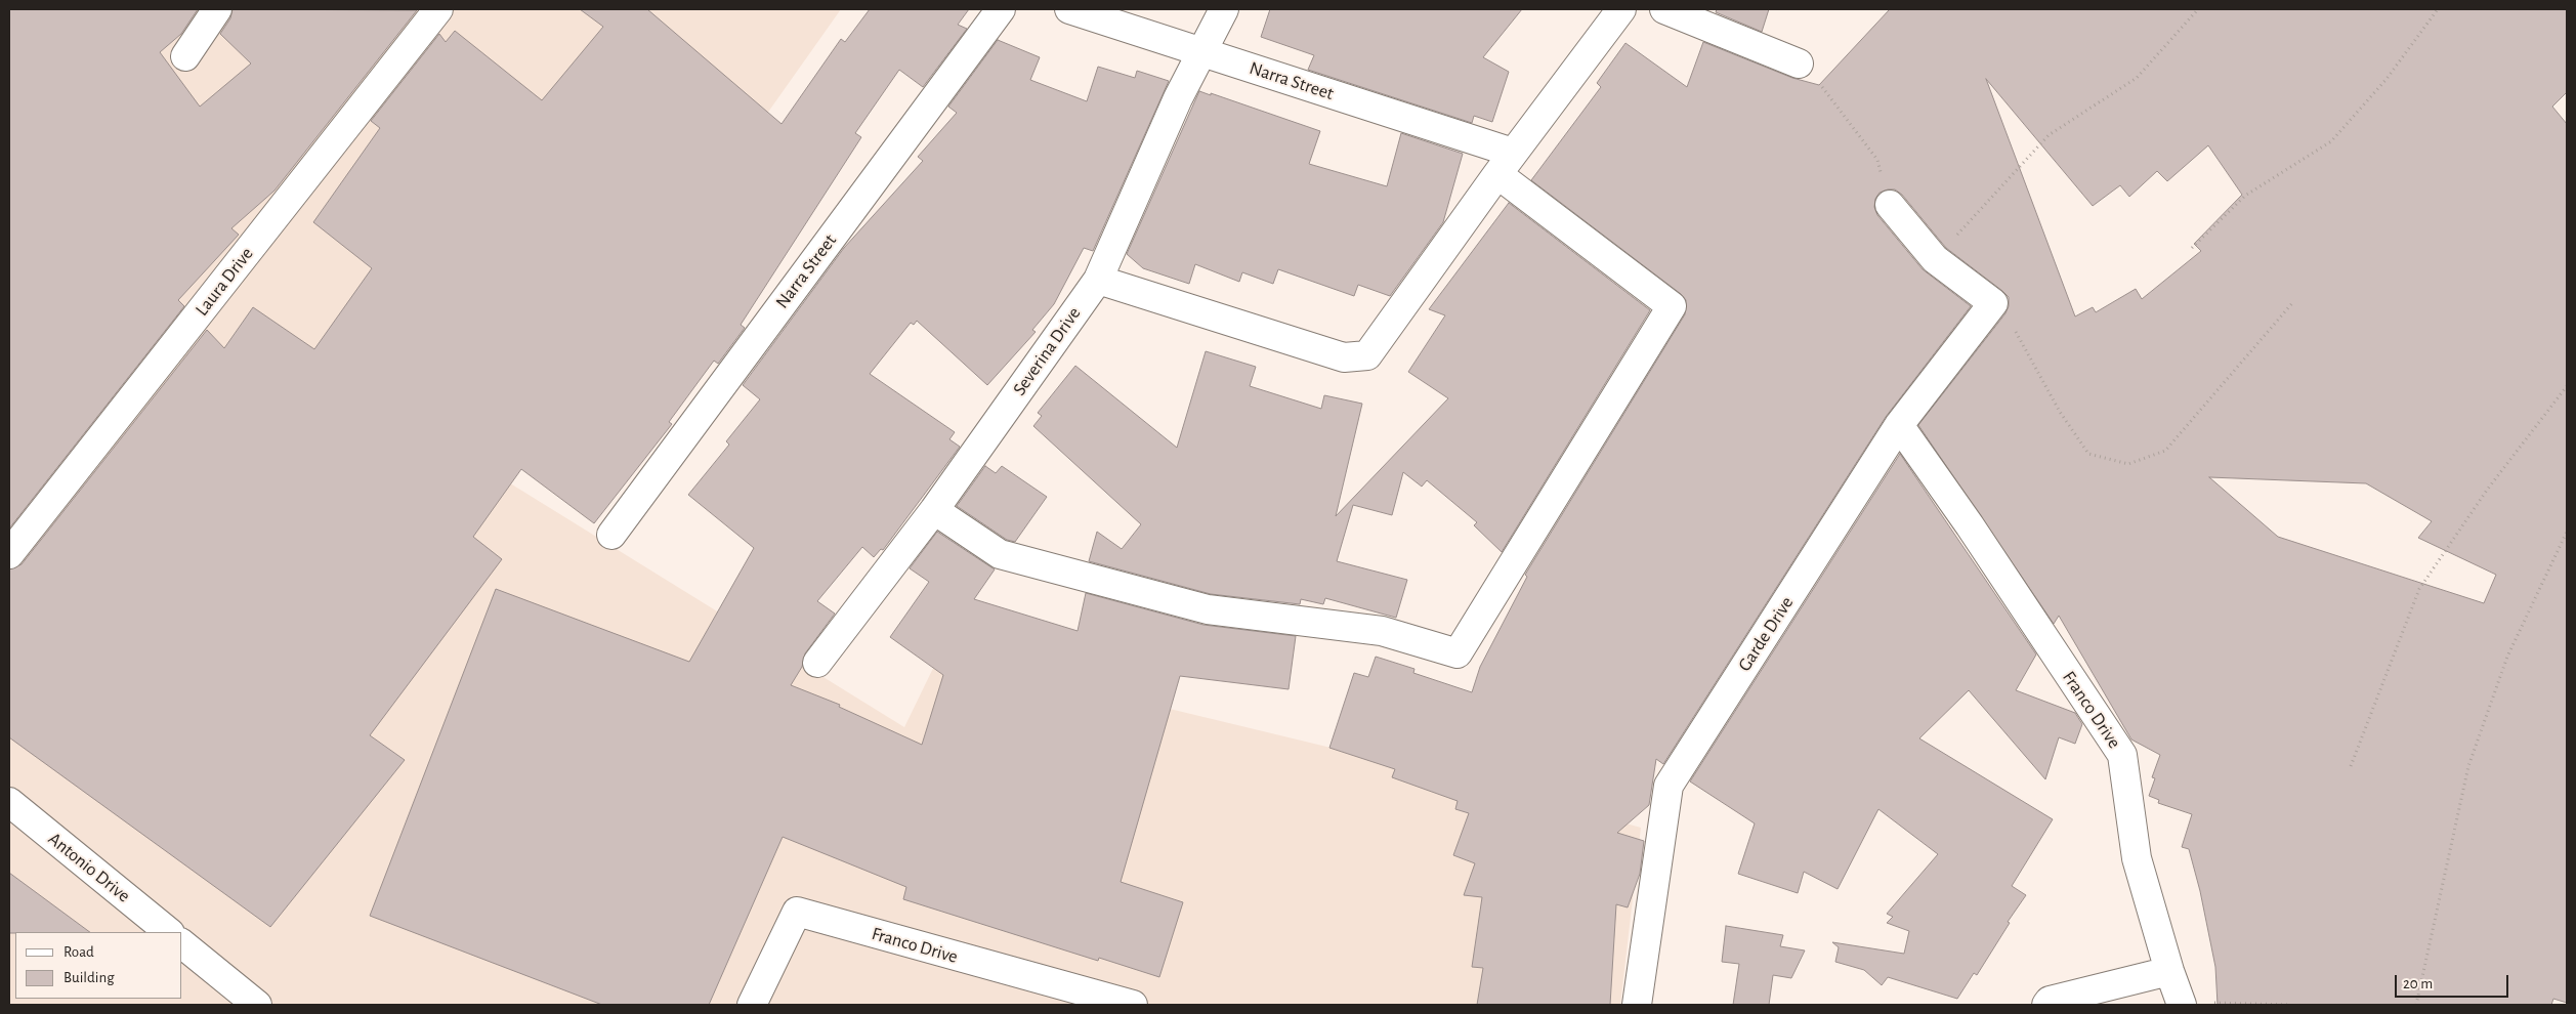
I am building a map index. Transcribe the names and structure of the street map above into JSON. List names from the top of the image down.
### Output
{
  "streets": {
    "street": [
      "Narra Street",
      "Laura Drive",
      "Severina Drive",
      "Garde Drive",
      "Franco Drive",
      "Antonio Drive"
    ]
  },
  "crossings": [
    ["Narra Street", "Severina Drive"],
    ["Garde Drive", "Franco Drive"]
  ],
  "legend": ["Road", "Building"],
  "scale_bar": "20 m"
}
